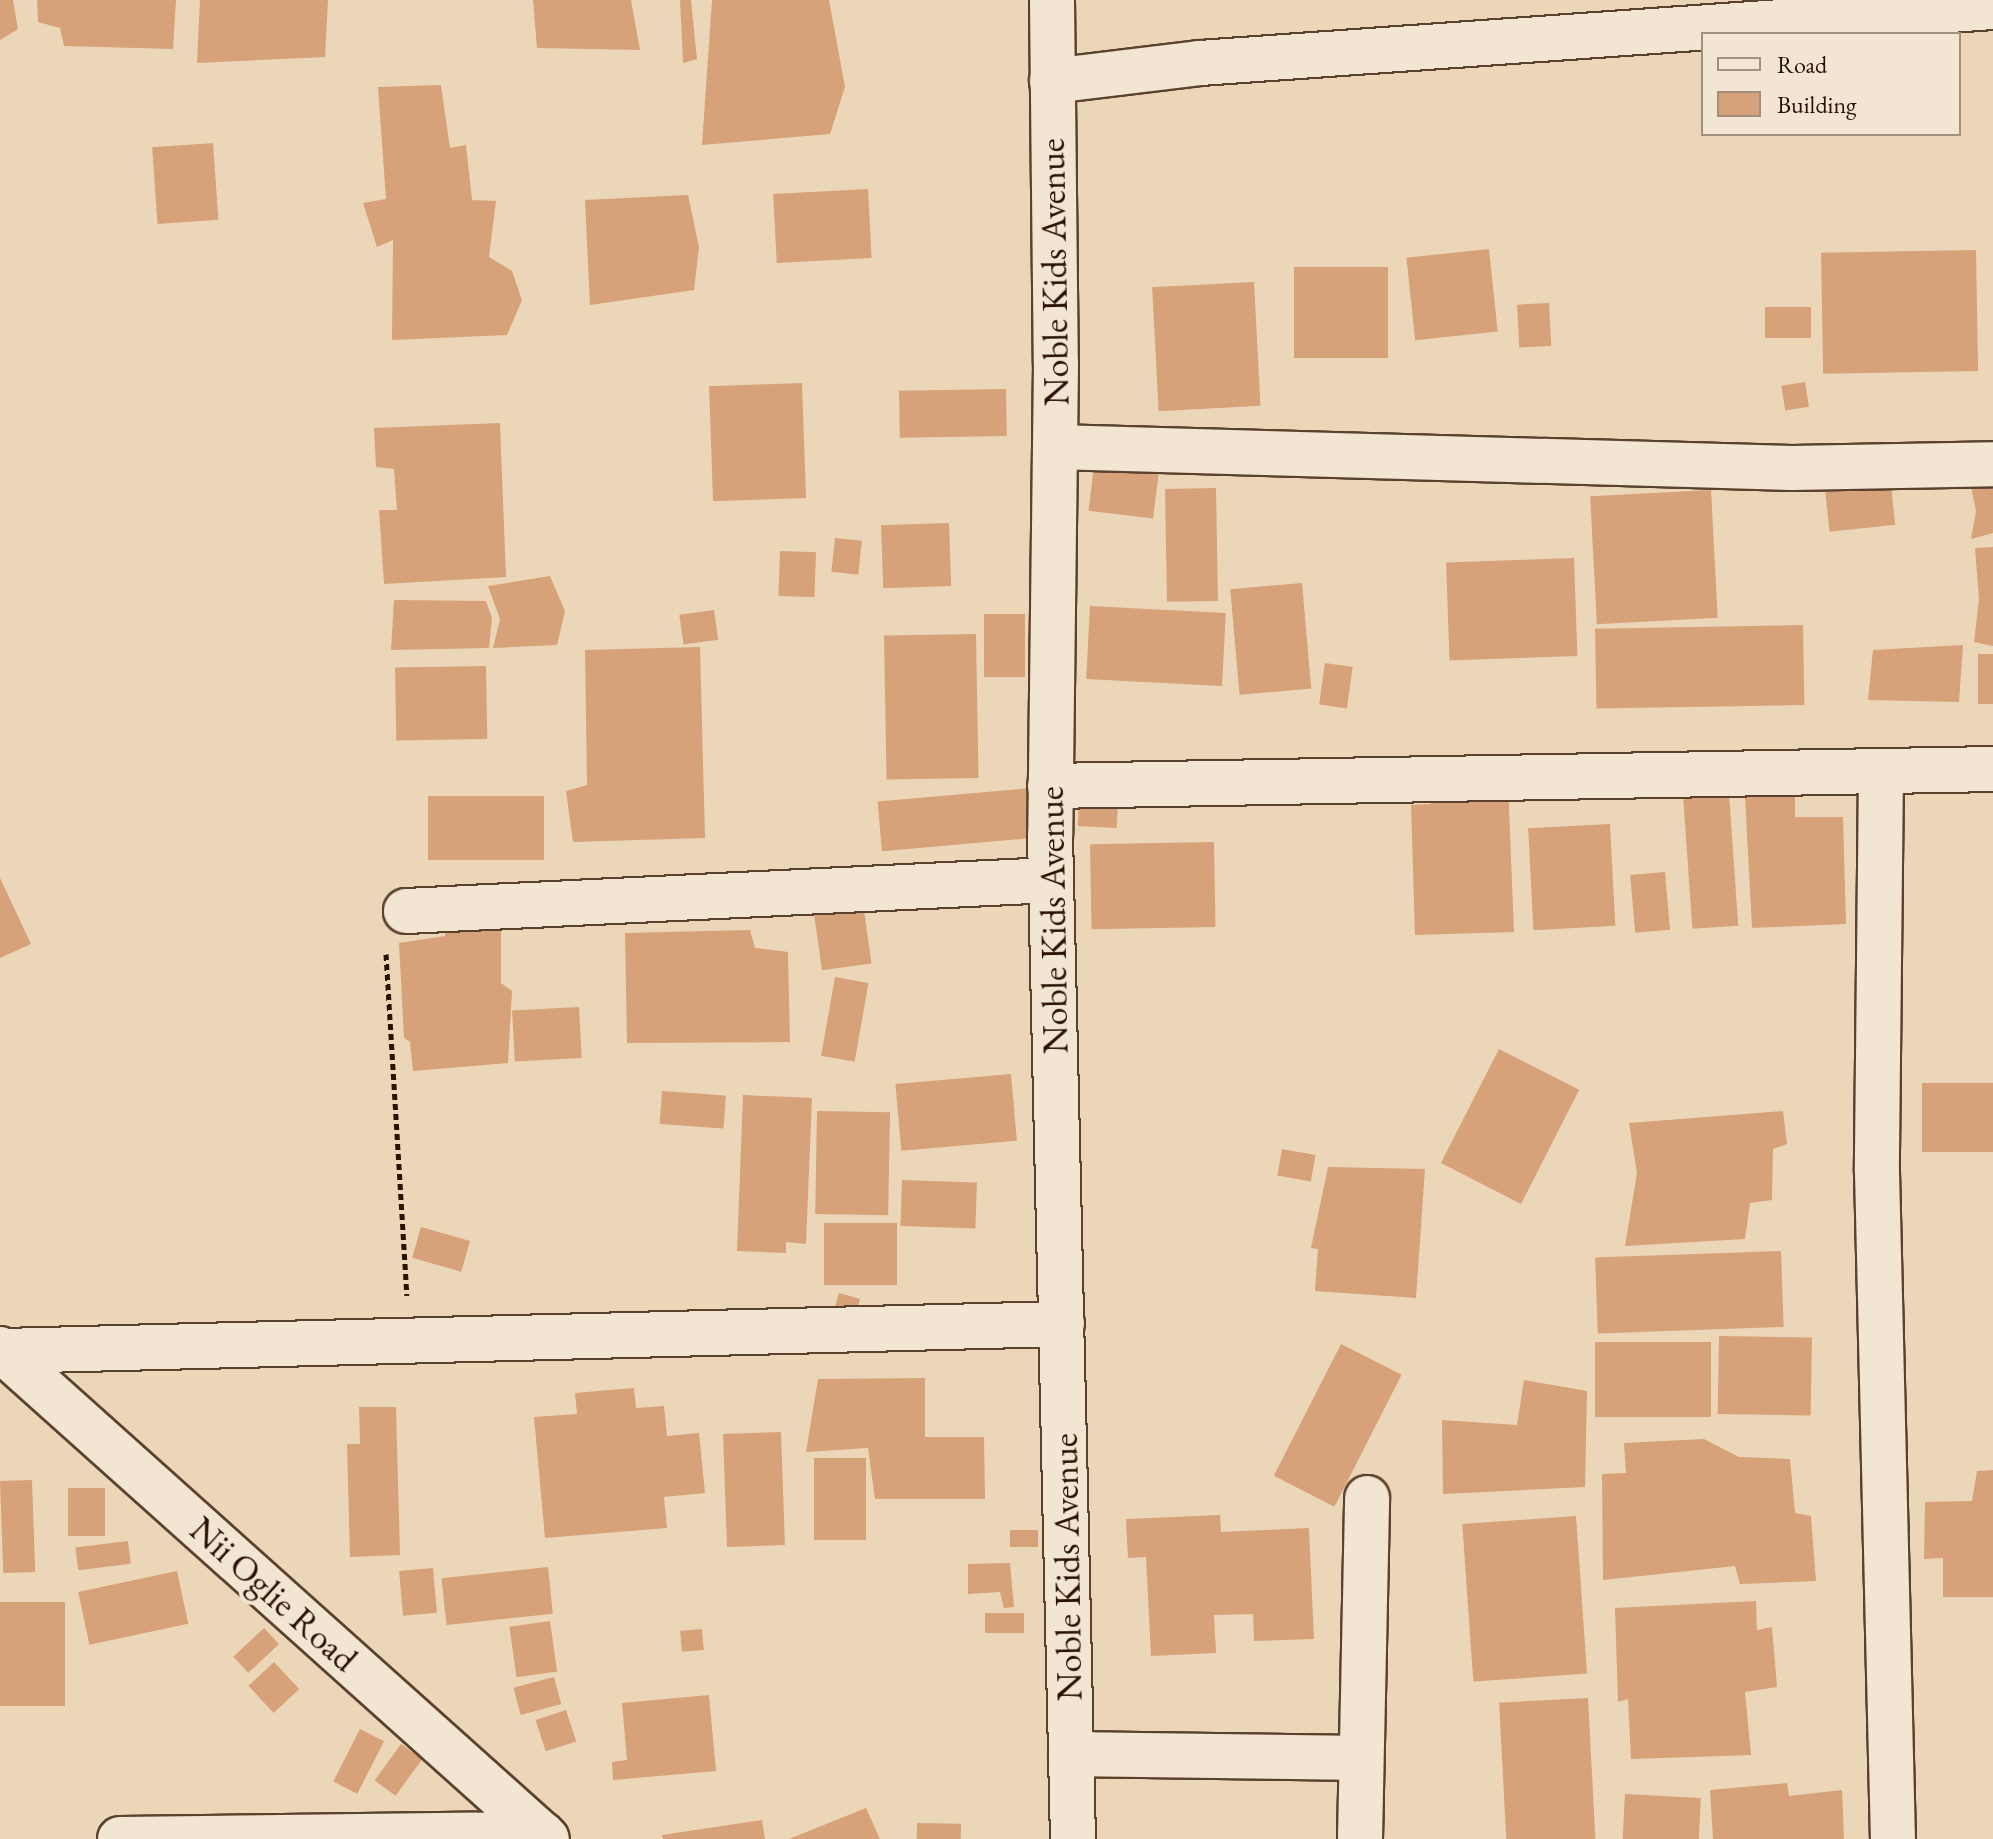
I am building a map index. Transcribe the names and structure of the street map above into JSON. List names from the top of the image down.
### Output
{
  "streets": {
    "street": ["Noble Kids Avenue", "Nii Oglie Road"]
  },
  "legend": ["Road", "Building"]
}
